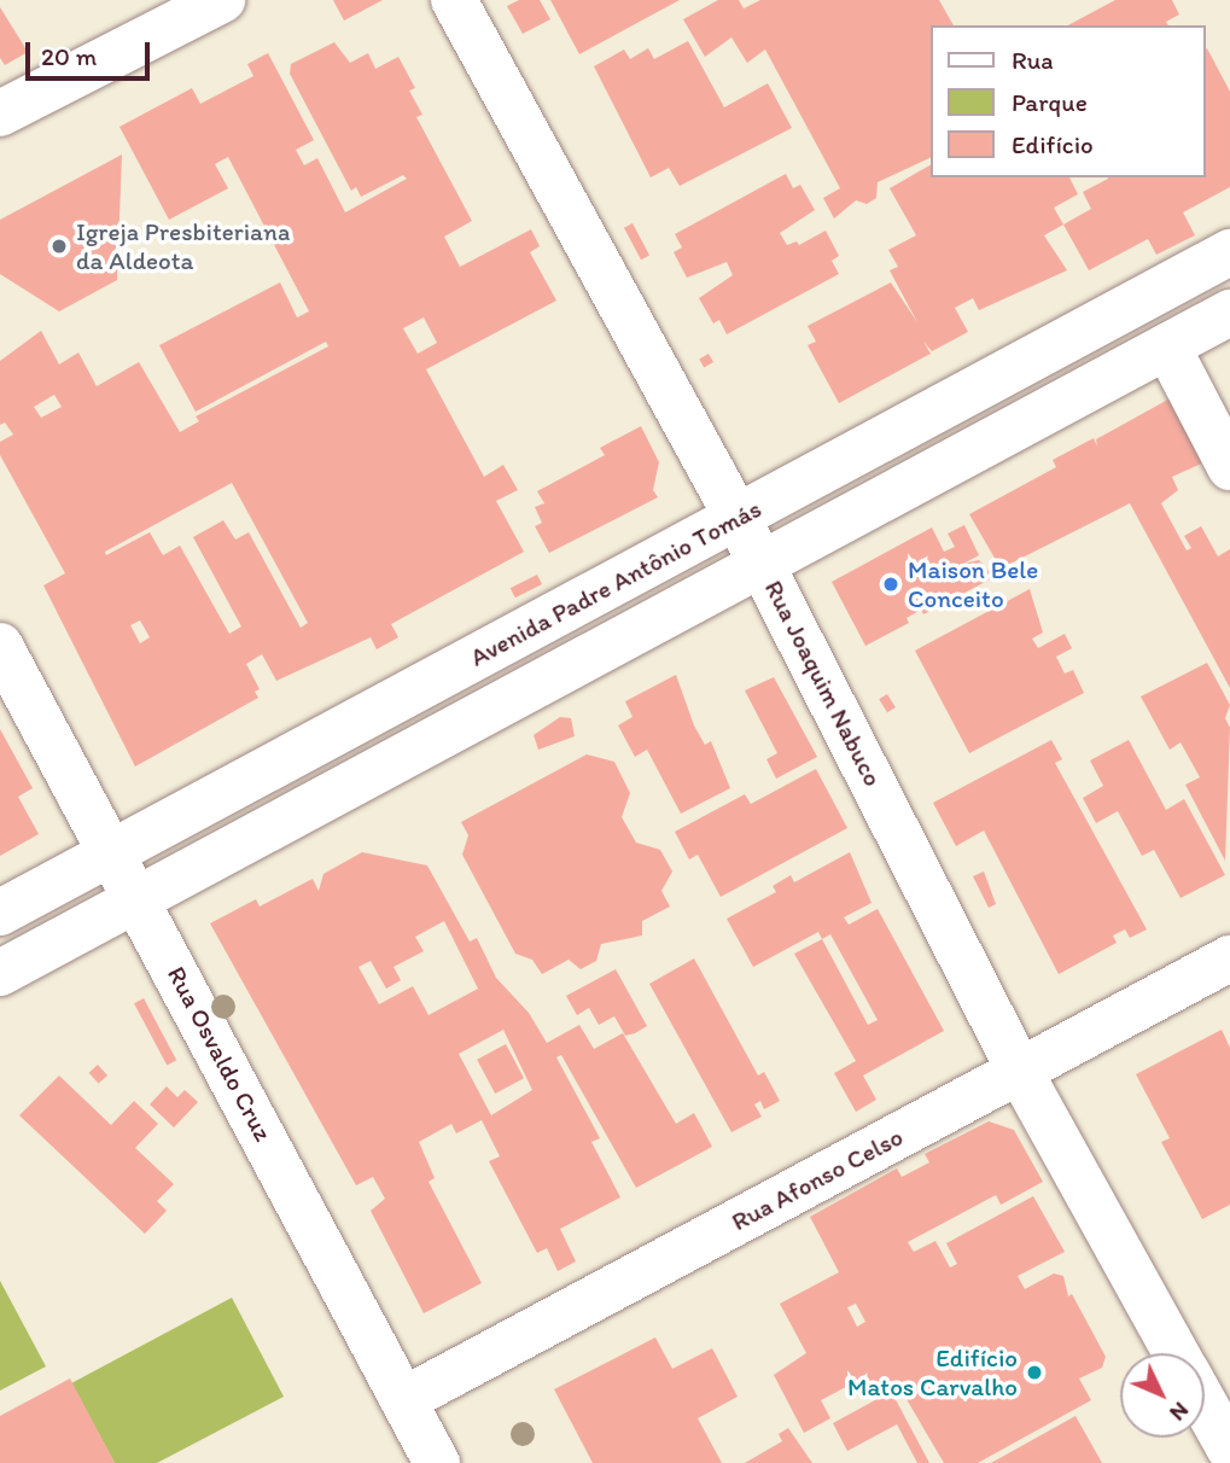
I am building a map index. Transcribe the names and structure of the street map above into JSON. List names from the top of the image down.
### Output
{
  "streets": {
    "street": [
      "Avenida Padre Antônio Tomás",
      "Rua Joaquim Nabuco",
      "Rua Osvaldo Cruz",
      "Rua Afonso Celso"
    ]
  },
  "crossings": [
    ["Avenida Padre Antônio Tomás", "Rua Joaquim Nabuco"],
    ["Avenida Padre Antônio Tomás", "Rua Osvaldo Cruz"],
    ["Rua Joaquim Nabuco", "Rua Afonso Celso"],
    ["Rua Osvaldo Cruz", "Rua Afonso Celso"]
  ],
  "places": ["Igreja Presbiteriana da Aldeota", "Maison Bele Conceito", "Edifício Matos Carvalho"],
  "legend": ["Rua", "Parque", "Edifício"],
  "scale_bar": "20 m",
  "north": "bottom right"
}
